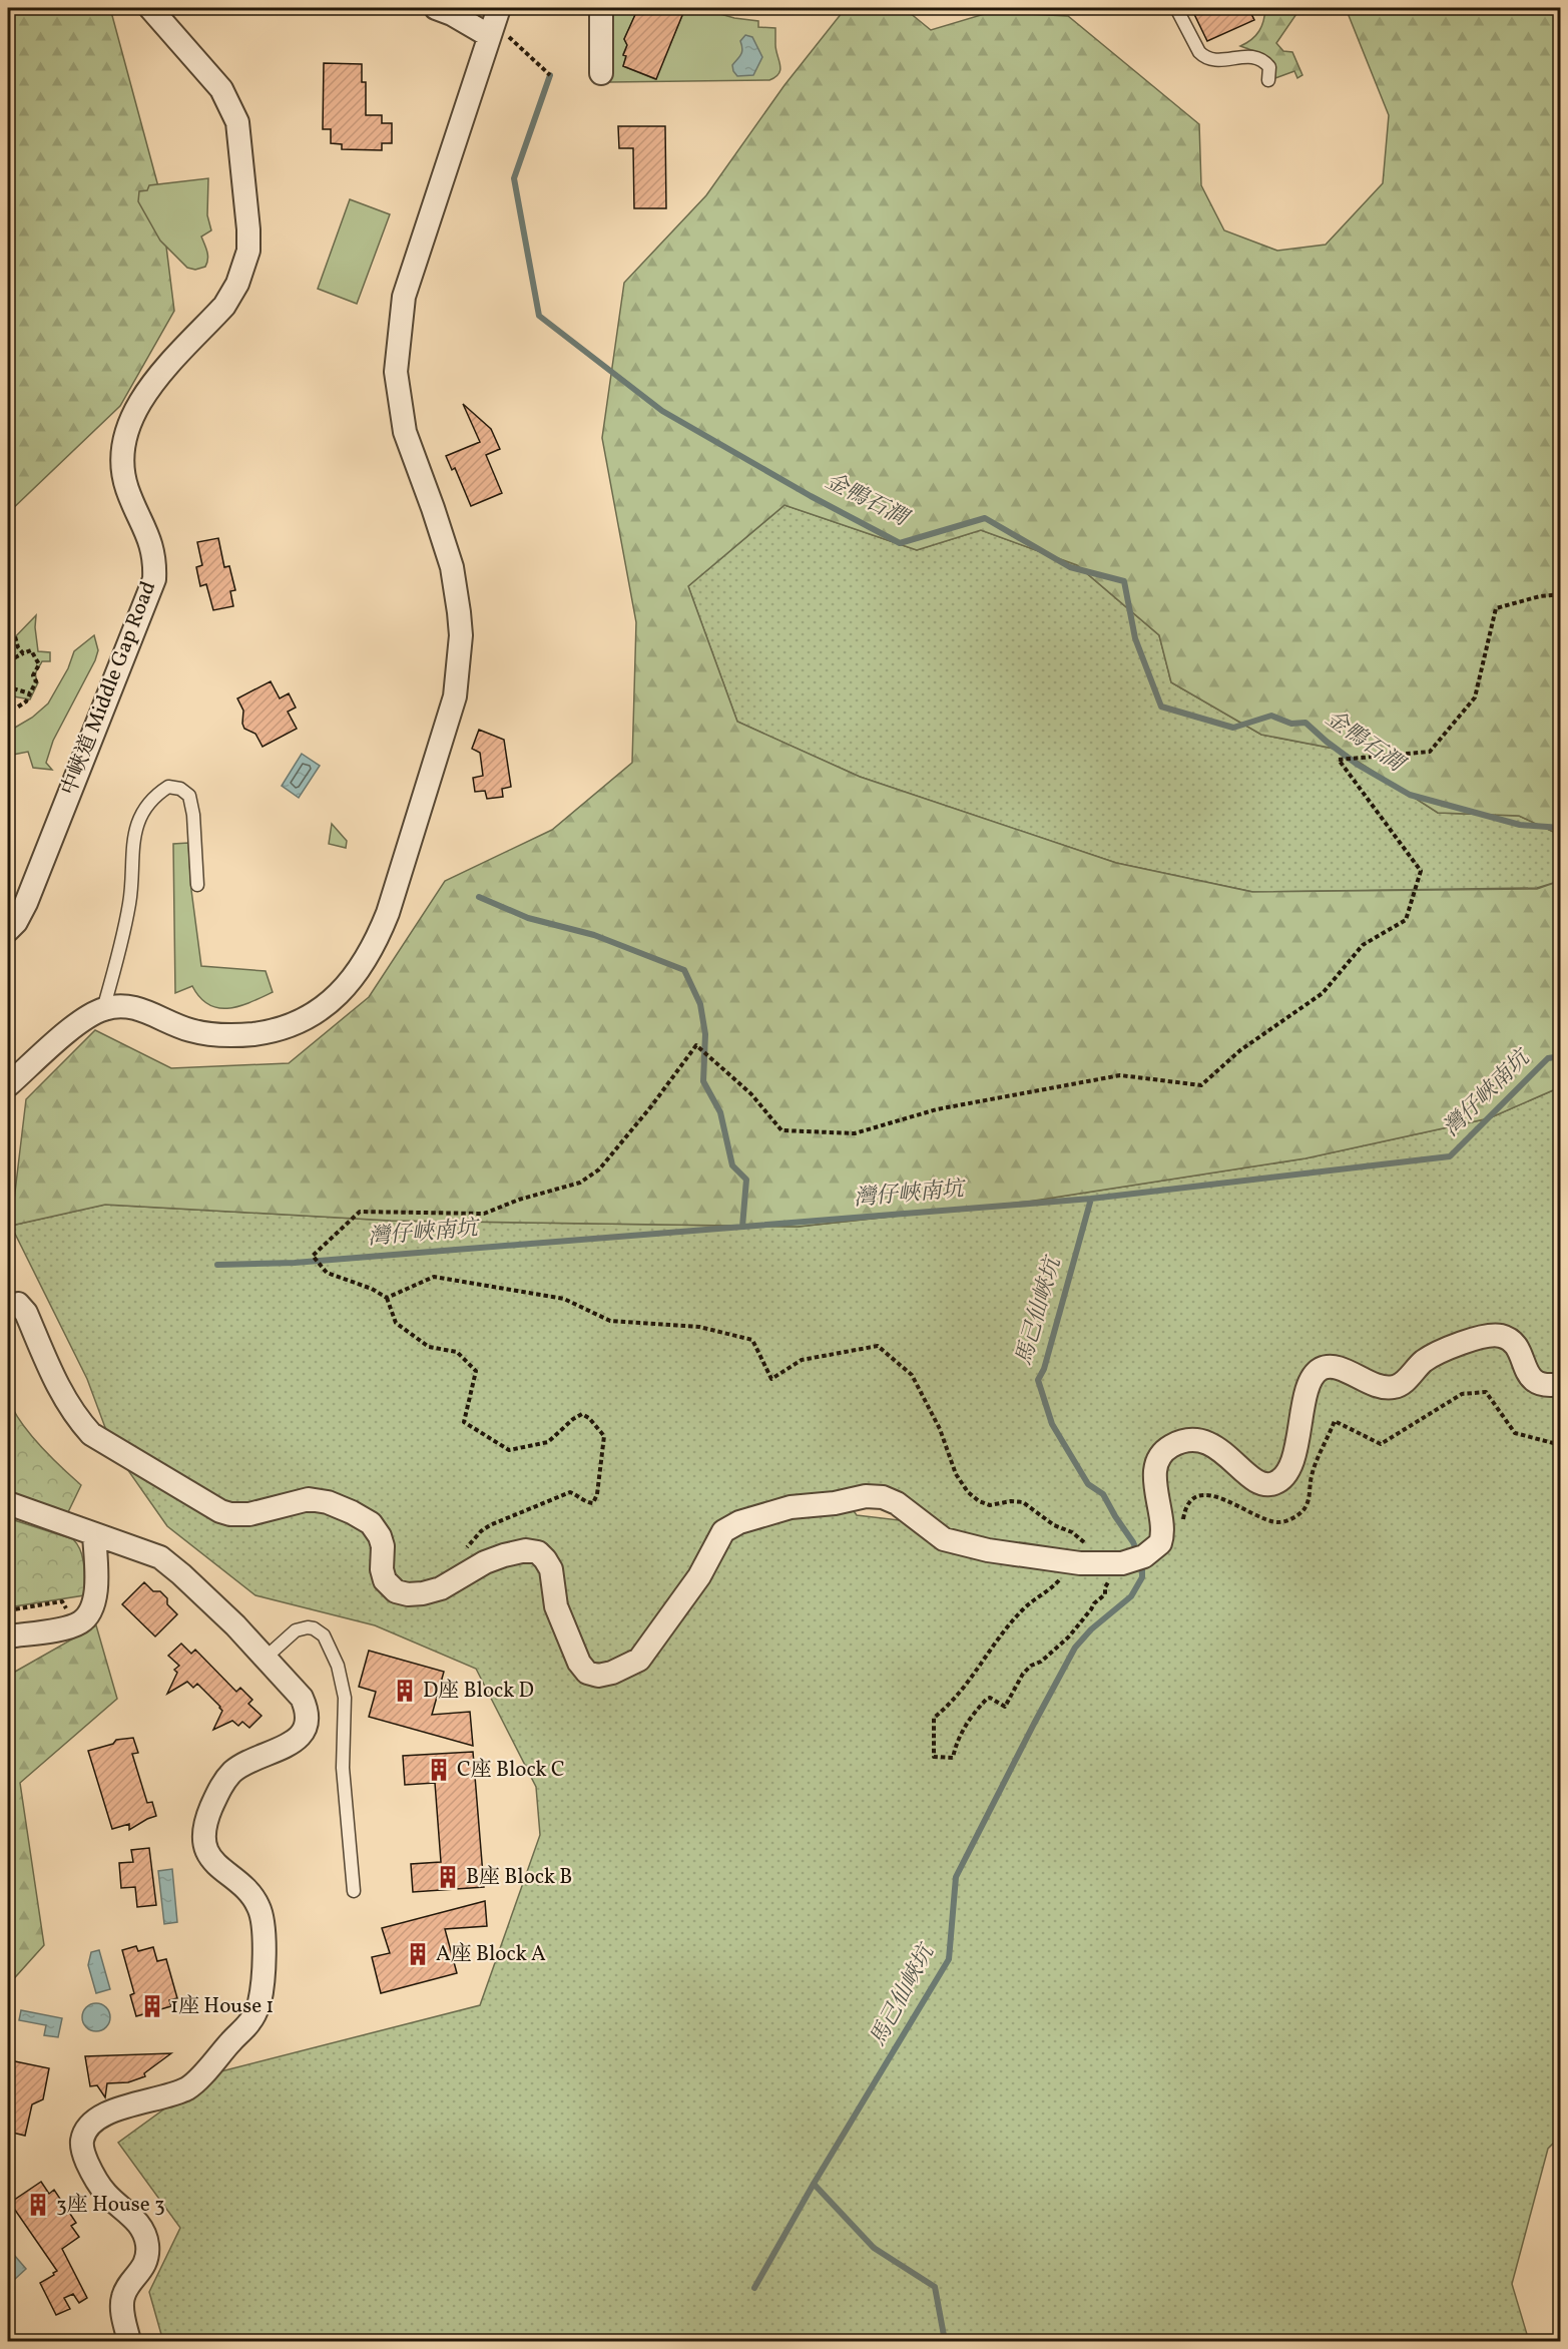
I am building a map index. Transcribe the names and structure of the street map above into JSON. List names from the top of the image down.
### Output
{
  "streets": {
    "street": ["中峽道 Middle Gap Road"]
  },
  "water": ["金鴨石澗", "灣仔峽南坑", "馬己仙峽坑"],
  "places": {
    "building": [
      "D座 Block D",
      "C座 Block C",
      "B座 Block B",
      "A座 Block A",
      "1座 House 1",
      "3座 House 3"
    ]
  }
}
